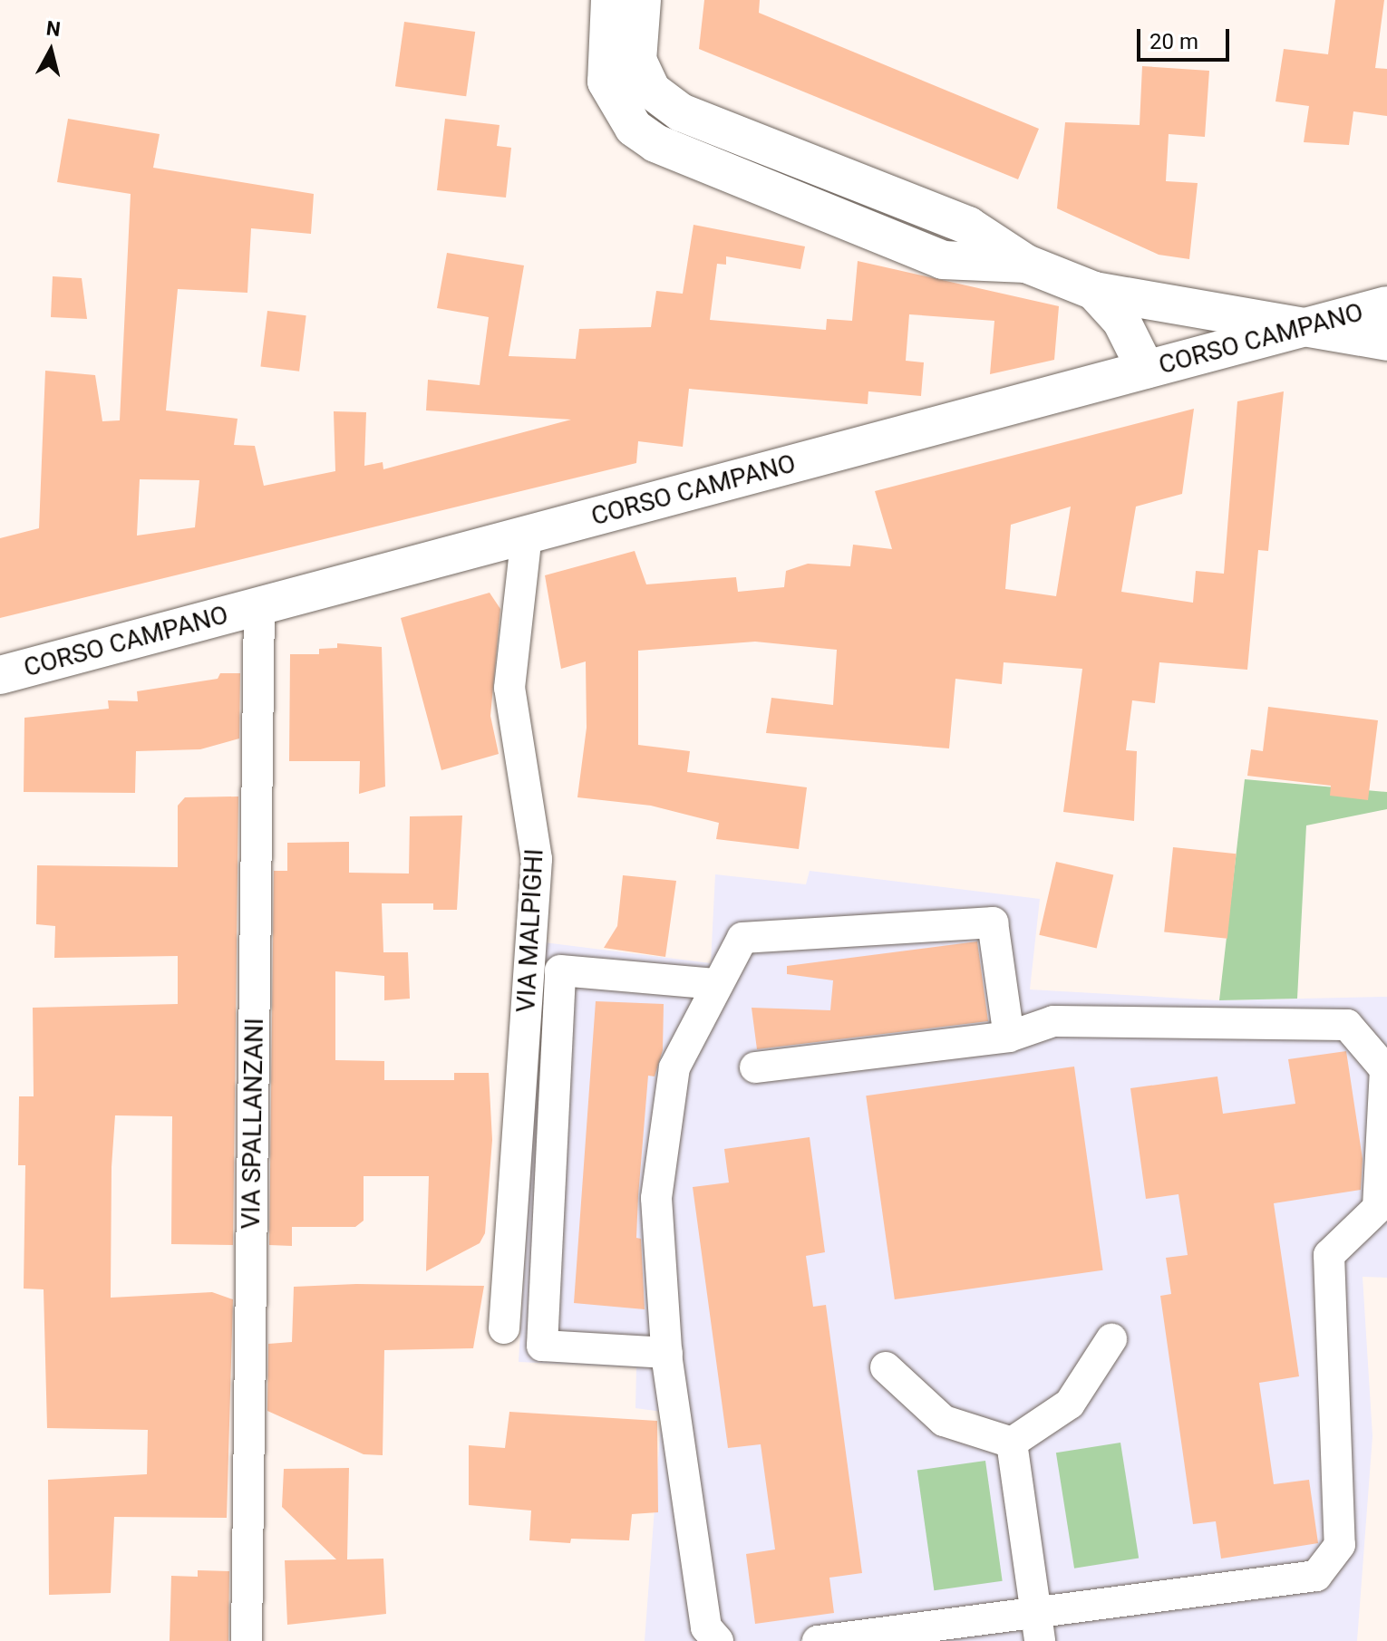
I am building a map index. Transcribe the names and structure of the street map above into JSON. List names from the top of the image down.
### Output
{
  "streets": {
    "main road": ["CORSO CAMPANO"],
    "street": ["VIA MALPIGHI", "VIA SPALLANZANI"]
  },
  "crossings": [
    ["CORSO CAMPANO", "VIA MALPIGHI"],
    ["CORSO CAMPANO", "VIA SPALLANZANI"]
  ],
  "scale_bar": "20 m",
  "north": "top"
}
